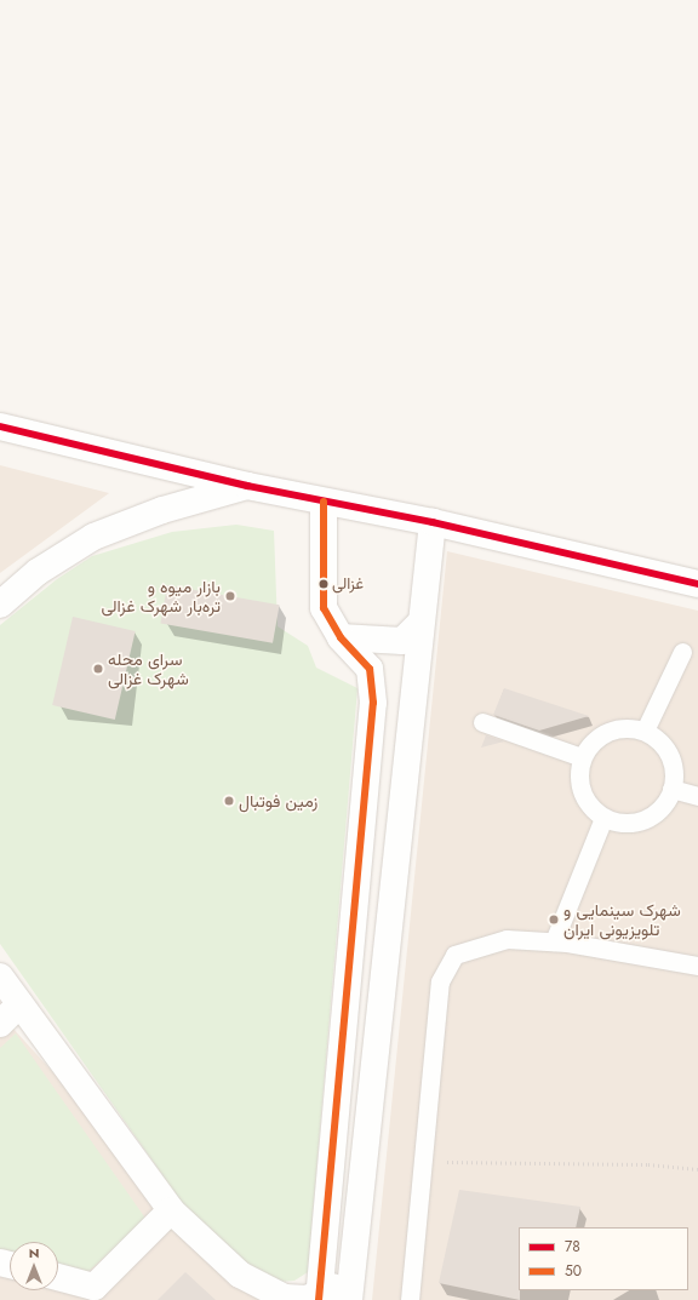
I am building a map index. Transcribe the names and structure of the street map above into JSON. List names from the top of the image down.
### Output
{
  "places": [
    "غزالی",
    "بازار میوه و تره‌بار شهرک غزالی",
    "سرای محله شهرک غزالی",
    "زمین فوتبال",
    "شهرک سینمایی و تلویزیونی ایران"
  ],
  "lines": ["transit line 78", "transit line 50"],
  "legend": ["78", "50"],
  "north": "top"
}
